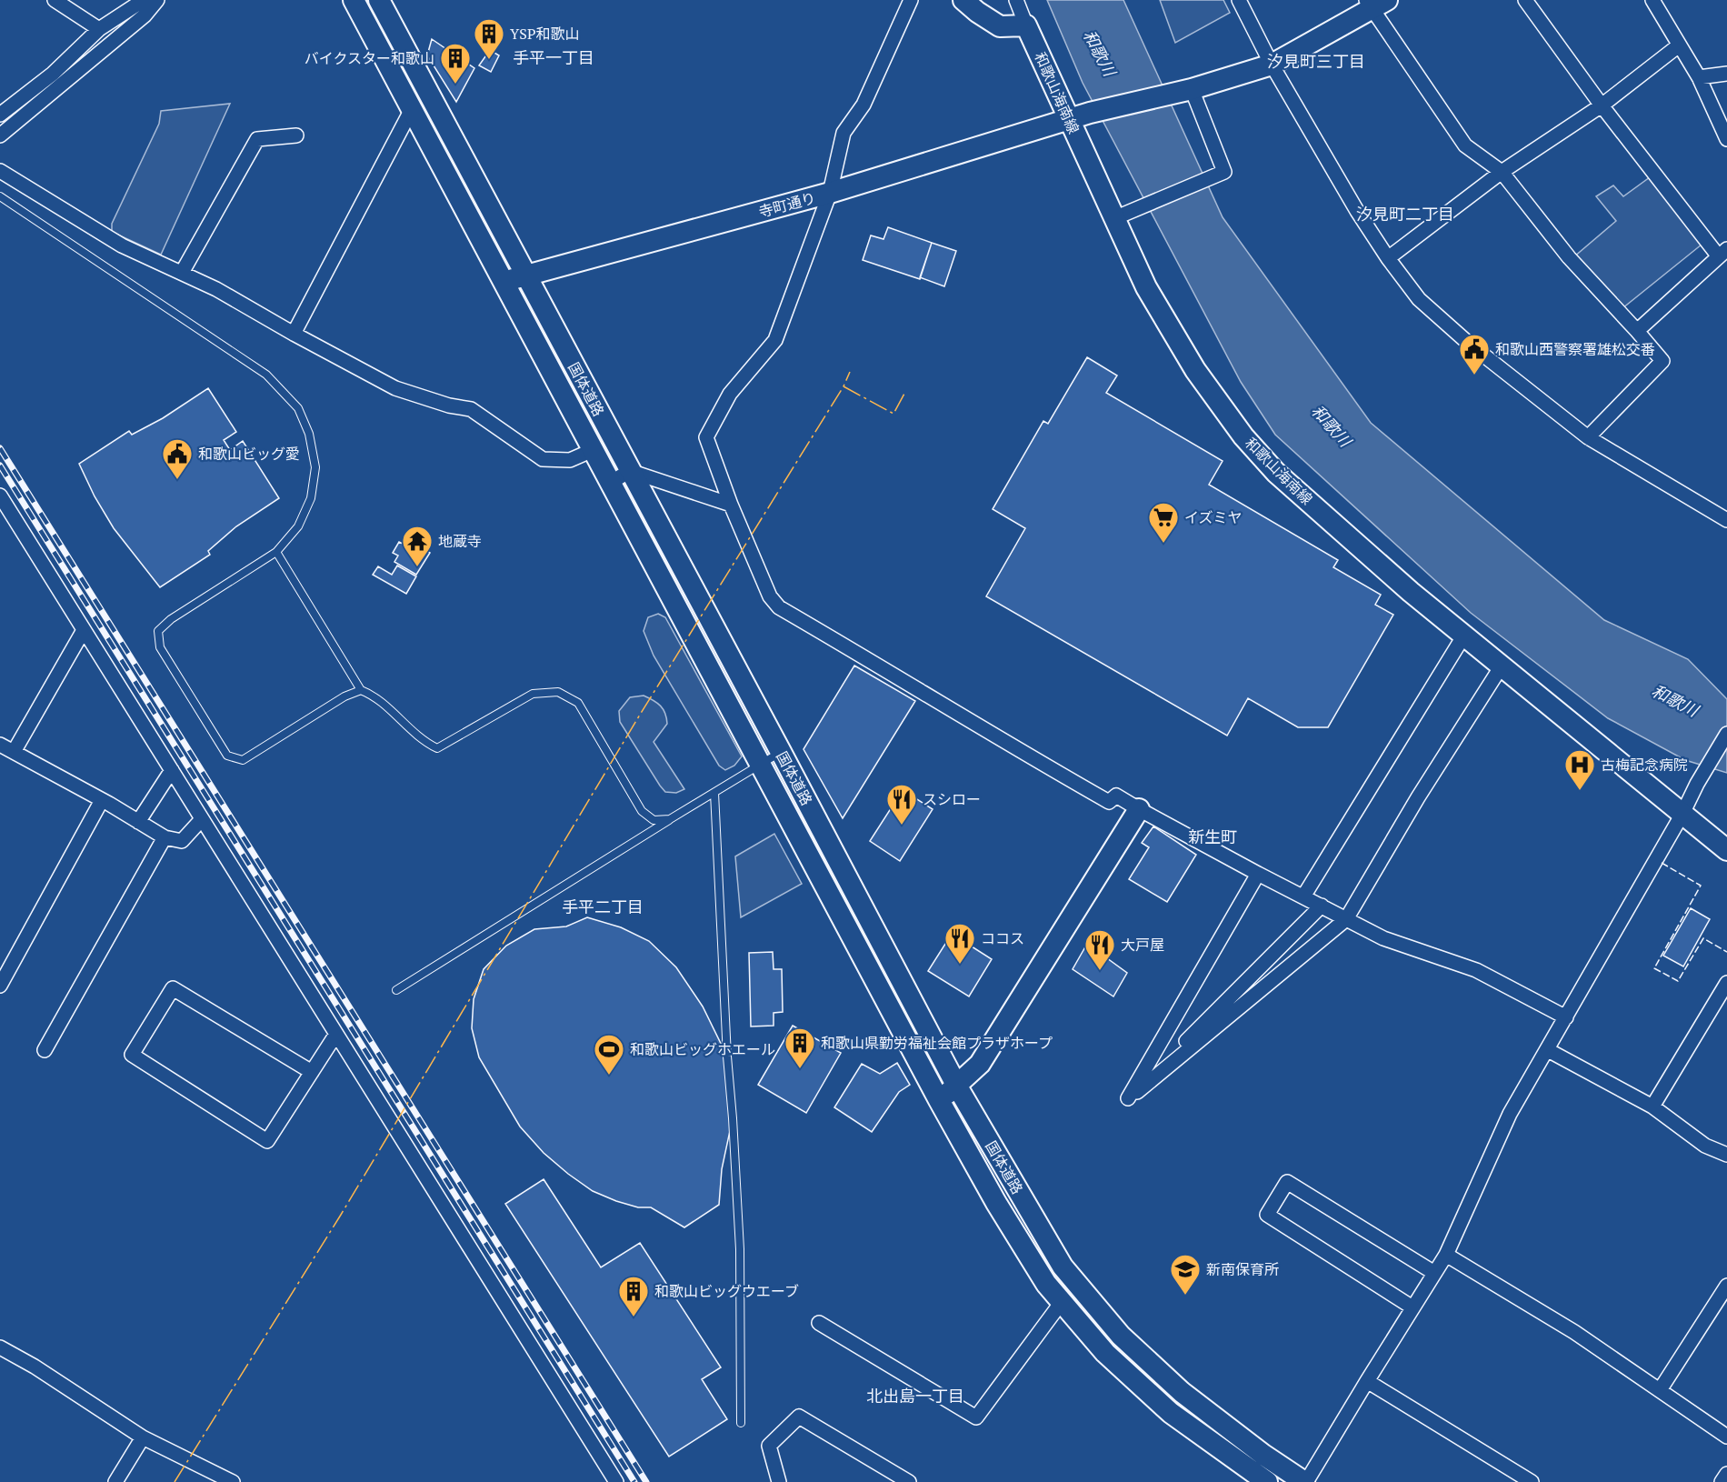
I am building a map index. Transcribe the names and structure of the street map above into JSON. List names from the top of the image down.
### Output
{
  "streets": {
    "street": ["和歌山海南線", "寺町通り", "国体道路"]
  },
  "crossings": [
    ["和歌山海南線", "寺町通り"],
    ["寺町通り", "国体道路"]
  ],
  "districts": [
    "手平一丁目",
    "汐見町三丁目",
    "汐見町二丁目",
    "新生町",
    "手平二丁目",
    "北出島一丁目"
  ],
  "water": ["和歌川"],
  "places": {
    "building": [
      "YSP和歌山",
      "バイクスター和歌山",
      "和歌山県勤労福祉会館プラザホープ",
      "和歌山ビッグウエーブ"
    ],
    "public building": ["和歌山西警察署雄松交番", "和歌山ビッグ愛"],
    "supermarket": ["イズミヤ"],
    "temple": ["地蔵寺"],
    "hospital": ["古梅記念病院"],
    "restaurant": ["スシロー", "ココス", "大戸屋"],
    "sports": ["和歌山ビッグホエール"],
    "school or university": ["新南保育所"]
  }
}
